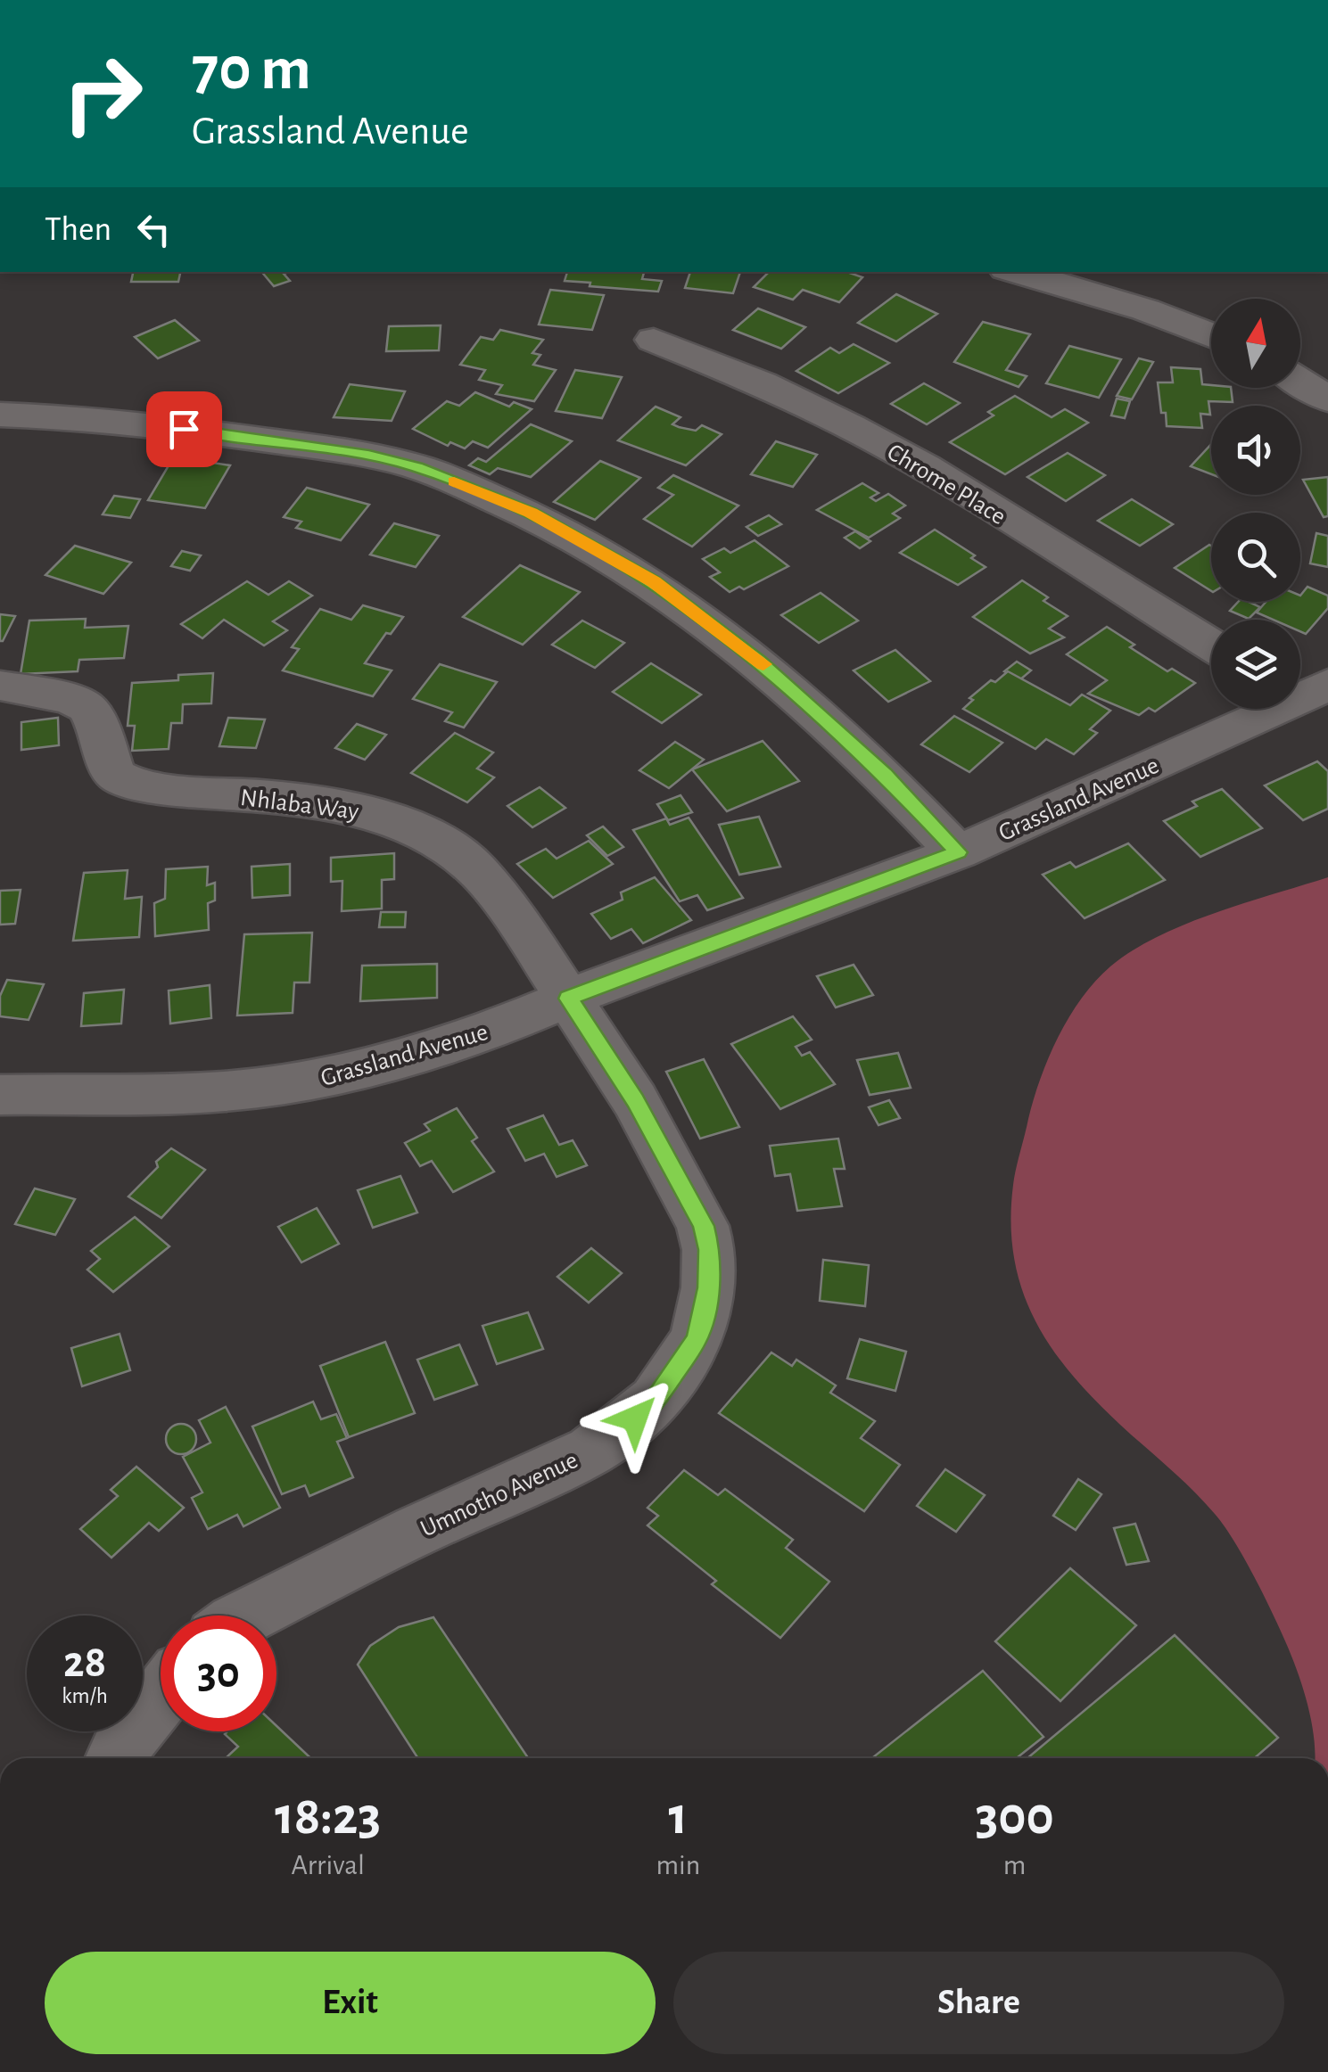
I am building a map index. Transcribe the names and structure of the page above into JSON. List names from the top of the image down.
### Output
{
  "streets": {
    "street": [
      "Chrome Place",
      "Grassland Avenue",
      "Nhlaba Way",
      "Umnotho Avenue"
    ]
  },
  "crossings": [
    ["Grassland Avenue", "Nhlaba Way"],
    ["Grassland Avenue", "Umnotho Avenue"],
    ["Nhlaba Way", "Umnotho Avenue"]
  ],
  "north": "top",
  "page": {
    "turn": ["70 m", "Grassland Avenue"],
    "then": "Then",
    "speed": "28 km/h",
    "limit": "30",
    "eta": [
      "18:23",
      "Arrival",
      "1",
      "min",
      "300",
      "m"
    ],
    "buttons": ["Exit", "Share"]
  }
}
